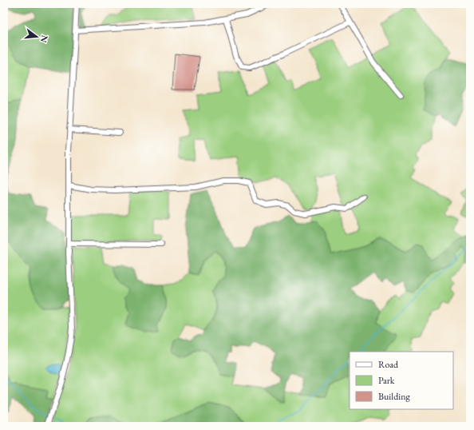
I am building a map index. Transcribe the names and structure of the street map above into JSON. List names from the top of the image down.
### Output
{
  "legend": ["Road", "Park", "Building"],
  "north": "right"
}
